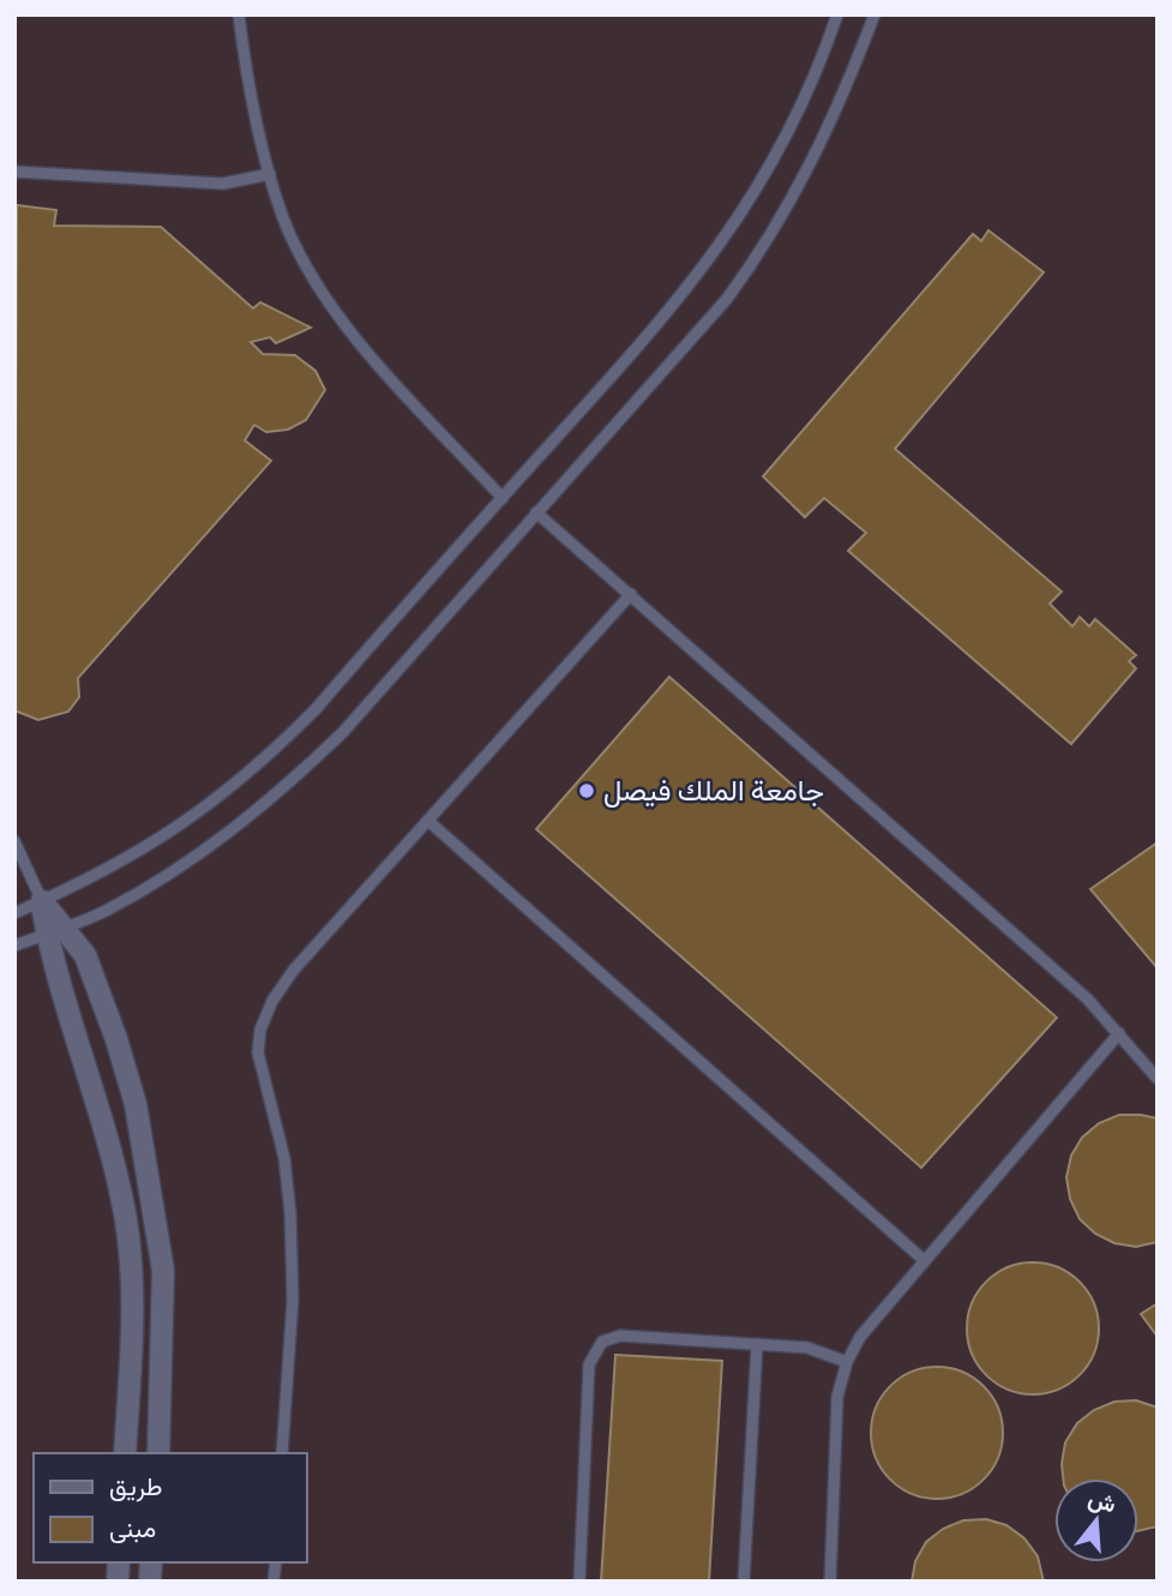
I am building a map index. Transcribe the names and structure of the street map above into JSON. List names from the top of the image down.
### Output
{
  "places": ["جامعة الملك فيصل"],
  "legend": ["طريق", "مبنى"],
  "north": "top"
}
